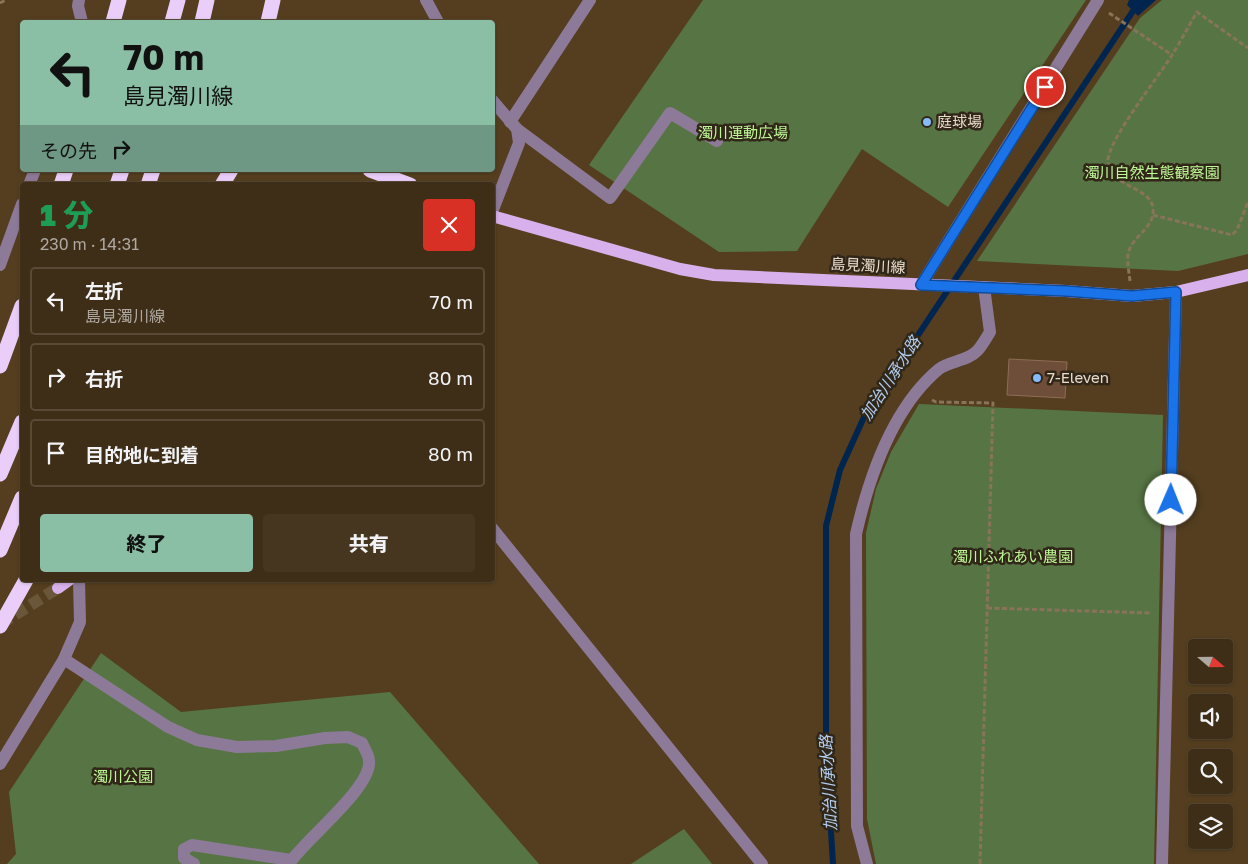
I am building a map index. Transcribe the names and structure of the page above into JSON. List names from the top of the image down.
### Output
{
  "streets": {
    "main road": ["島見濁川線"]
  },
  "water": ["加治川承水路"],
  "parks": [
    "濁川運動広場",
    "濁川自然生態観察園",
    "濁川ふれあい農園",
    "濁川公園"
  ],
  "places": ["庭球場", "7-Eleven"],
  "north": "right",
  "page": {
    "turn": ["70 m", "島見濁川線"],
    "then": "その先",
    "heading": ["1 分", "230 m · 14:31"],
    "list": [
      {
        "name": "左折",
        "note": "島見濁川線",
        "value": "70 m"
      },
      {
        "name": "右折",
        "value": "80 m"
      },
      {
        "name": "目的地に到着",
        "value": "80 m"
      }
    ],
    "buttons": ["終了", "共有"]
  }
}
